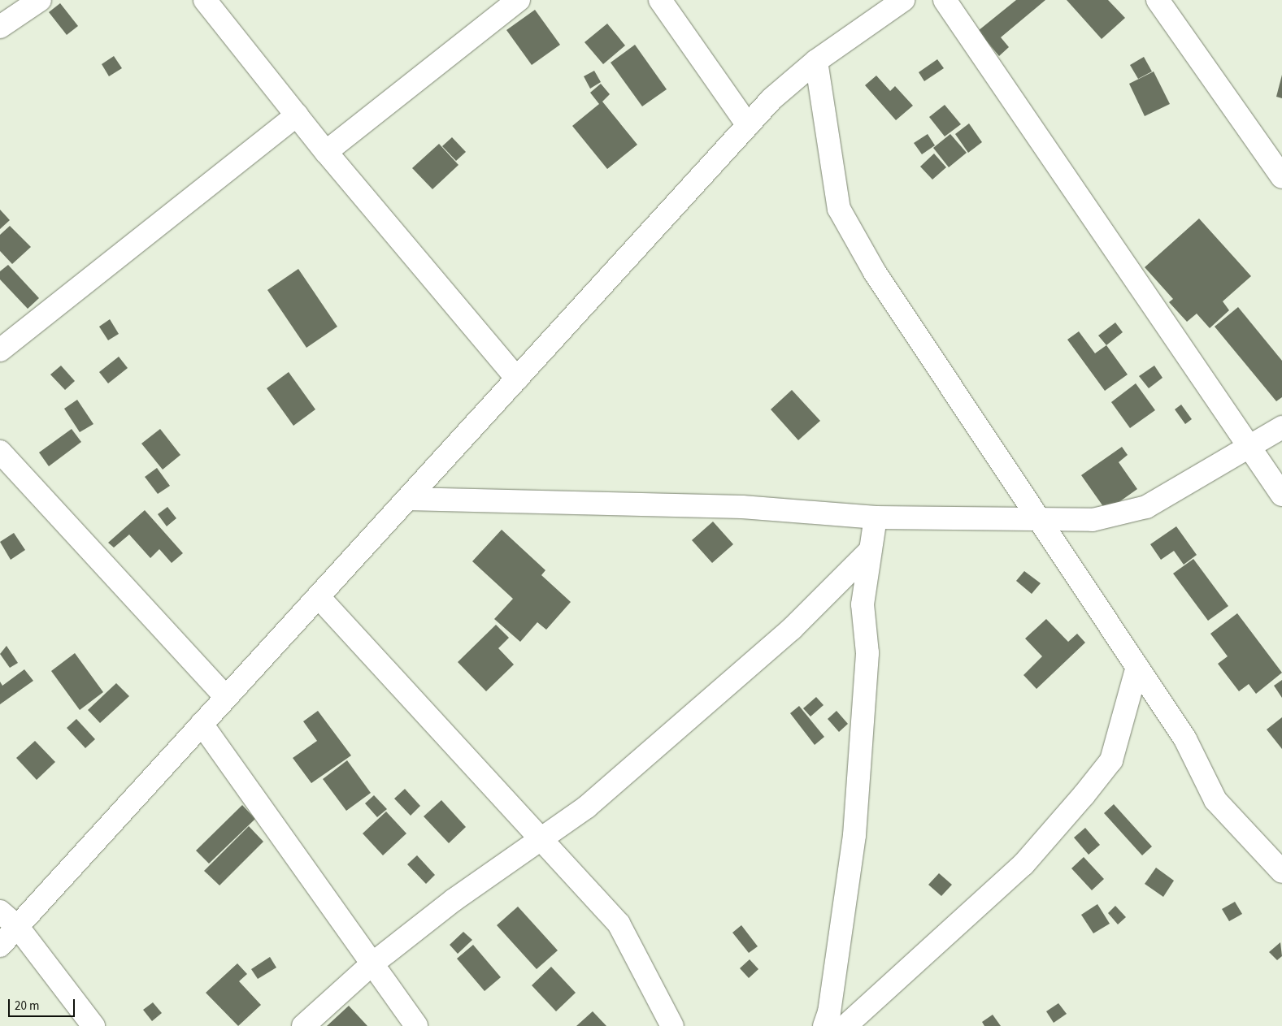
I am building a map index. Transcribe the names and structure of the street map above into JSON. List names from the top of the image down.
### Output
{
  "scale_bar": "20 m"
}
